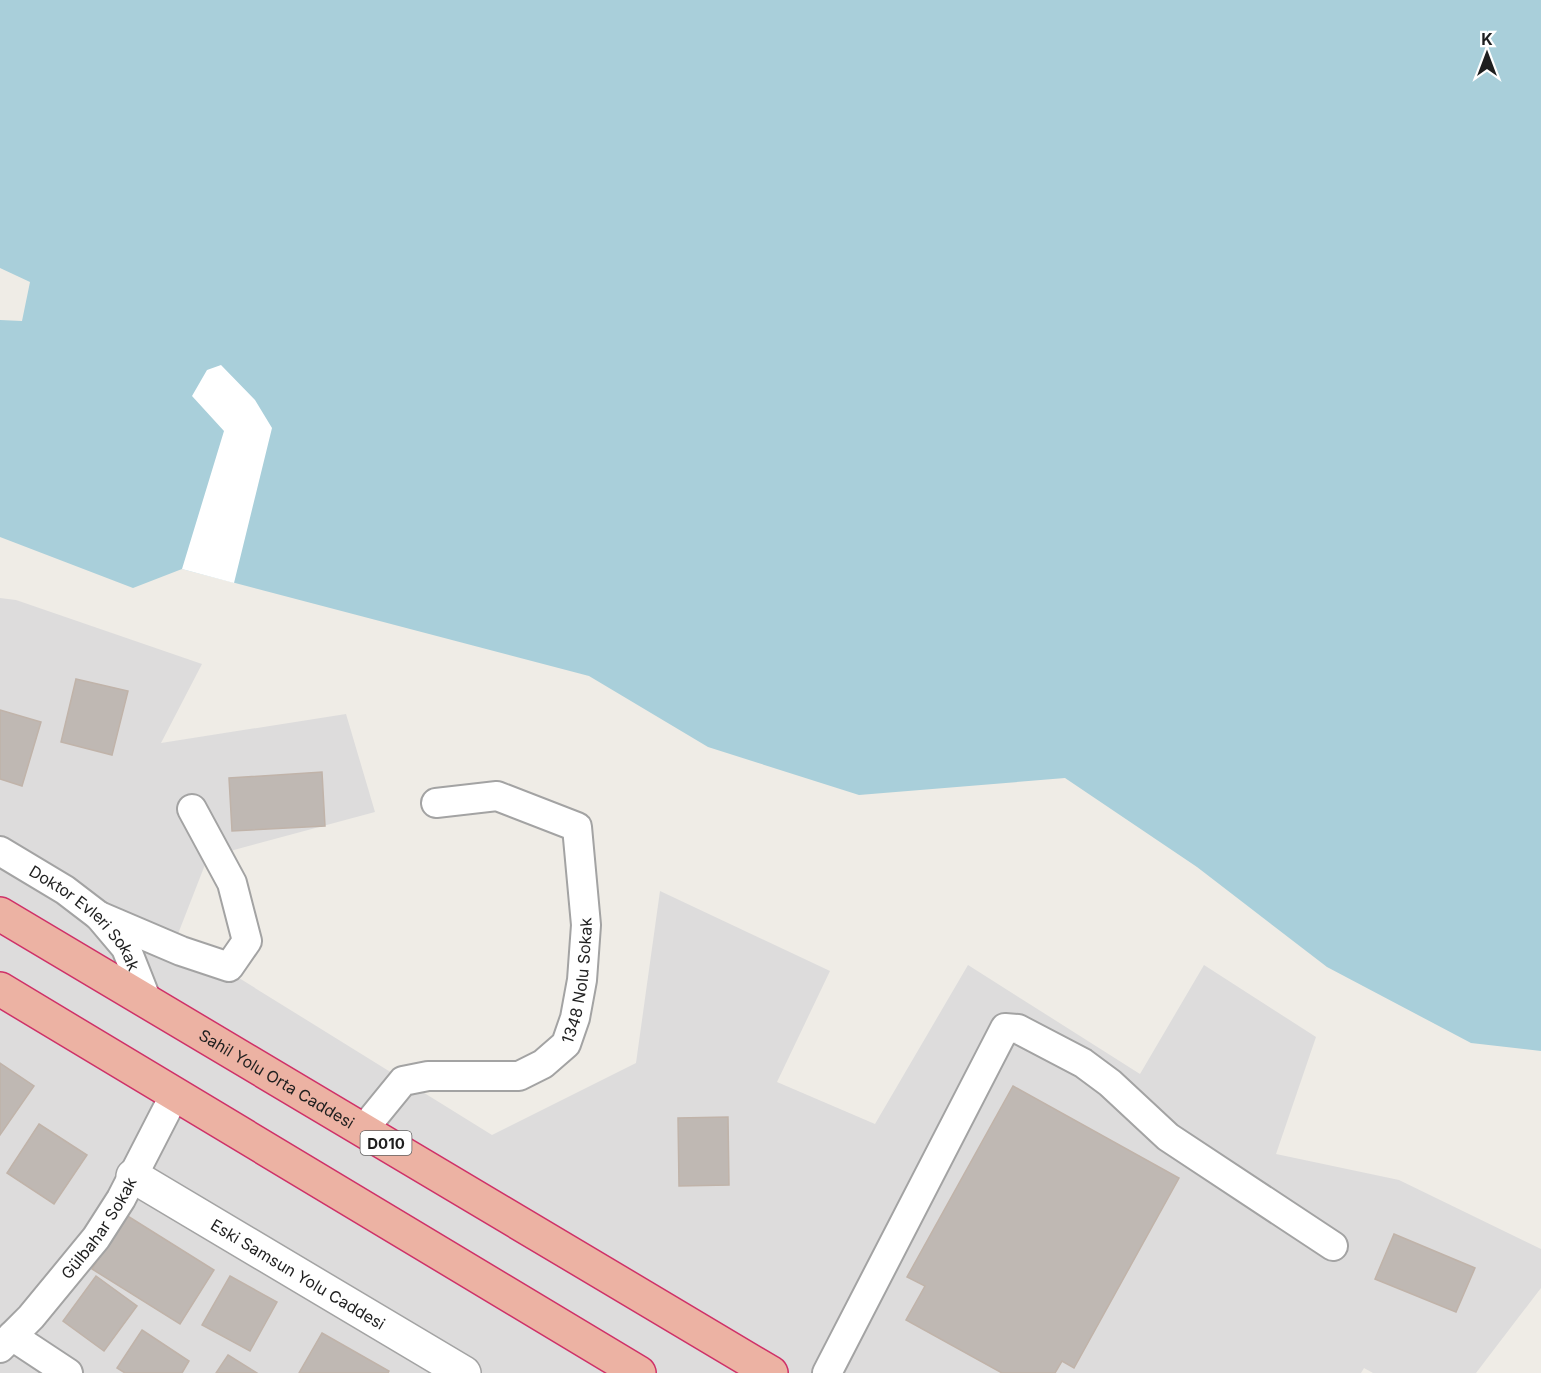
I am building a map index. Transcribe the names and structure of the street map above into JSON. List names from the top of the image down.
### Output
{
  "streets": {
    "highway": ["Sahil Yolu Orta Caddesi", "D010"],
    "street": [
      "Doktor Evleri Sokak",
      "1348 Nolu Sokak",
      "Gülbahar Sokak",
      "Eski Samsun Yolu Caddesi"
    ]
  },
  "crossings": [
    ["Doktor Evleri Sokak", "Sahil Yolu Orta Caddesi"],
    ["1348 Nolu Sokak", "Sahil Yolu Orta Caddesi"],
    ["Gülbahar Sokak", "Eski Samsun Yolu Caddesi"]
  ],
  "north": "top"
}
